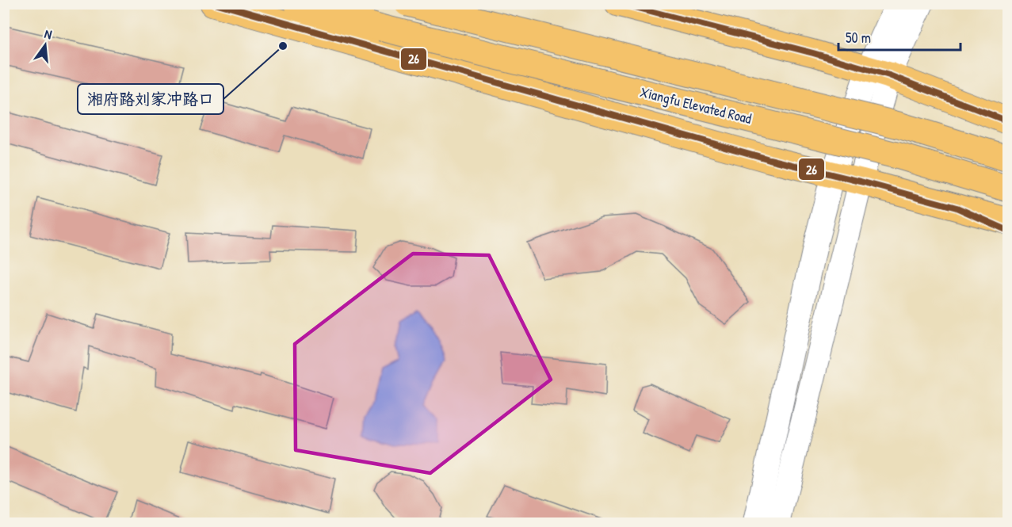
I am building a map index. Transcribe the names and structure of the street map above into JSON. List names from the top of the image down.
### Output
{
  "streets": {
    "main road": ["Xiangfu Elevated Road"]
  },
  "places": ["湘府路刘家冲路口"],
  "lines": ["transit line 26"],
  "scale_bar": "50 m",
  "north": "top"
}
